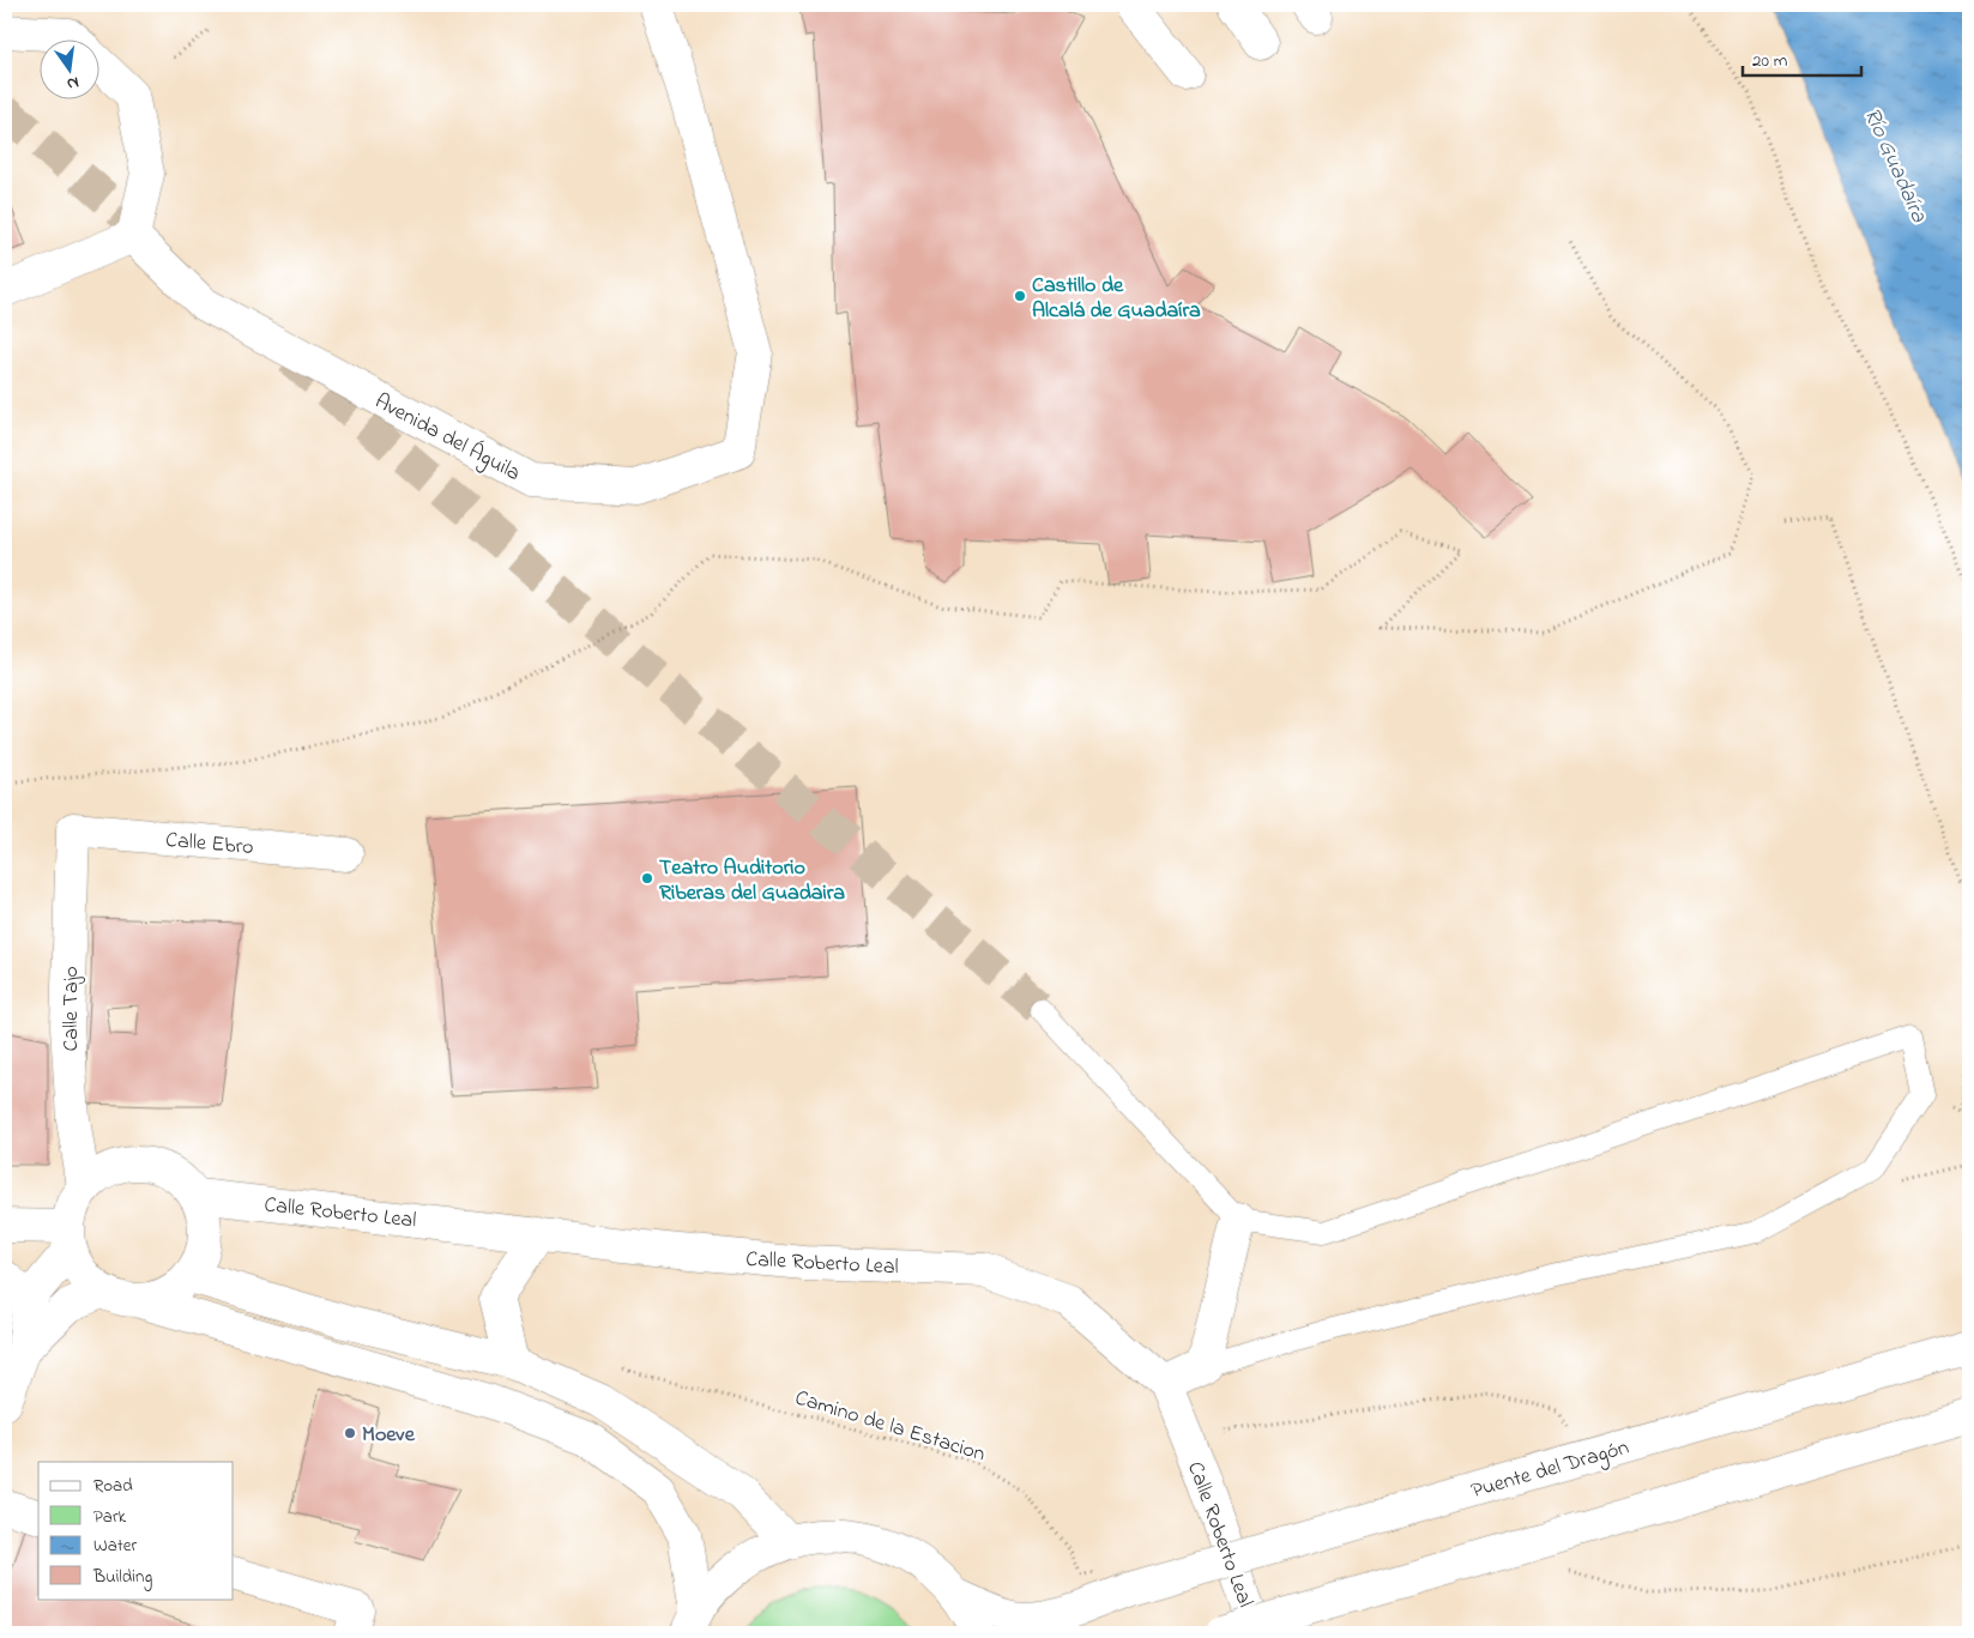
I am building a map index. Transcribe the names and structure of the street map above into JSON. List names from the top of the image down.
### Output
{
  "streets": {
    "street": [
      "Avenida del Águila",
      "Calle Ebro",
      "Calle Tajo",
      "Calle Roberto Leal",
      "Puente del Dragón"
    ],
    "path": ["Camino de la Estacion"]
  },
  "crossings": [
    ["Calle Ebro", "Calle Tajo"],
    ["Calle Tajo", "Calle Roberto Leal"],
    ["Camino de la Estacion", "Puente del Dragón"]
  ],
  "water": ["Río Guadaíra"],
  "places": ["Castillo de Alcalá de Guadaíra", "Teatro Auditorio Riberas del Guadaira", "Moeve"],
  "legend": [
    "Road",
    "Park",
    "Water",
    "Building"
  ],
  "scale_bar": "20 m",
  "north": "bottom"
}
